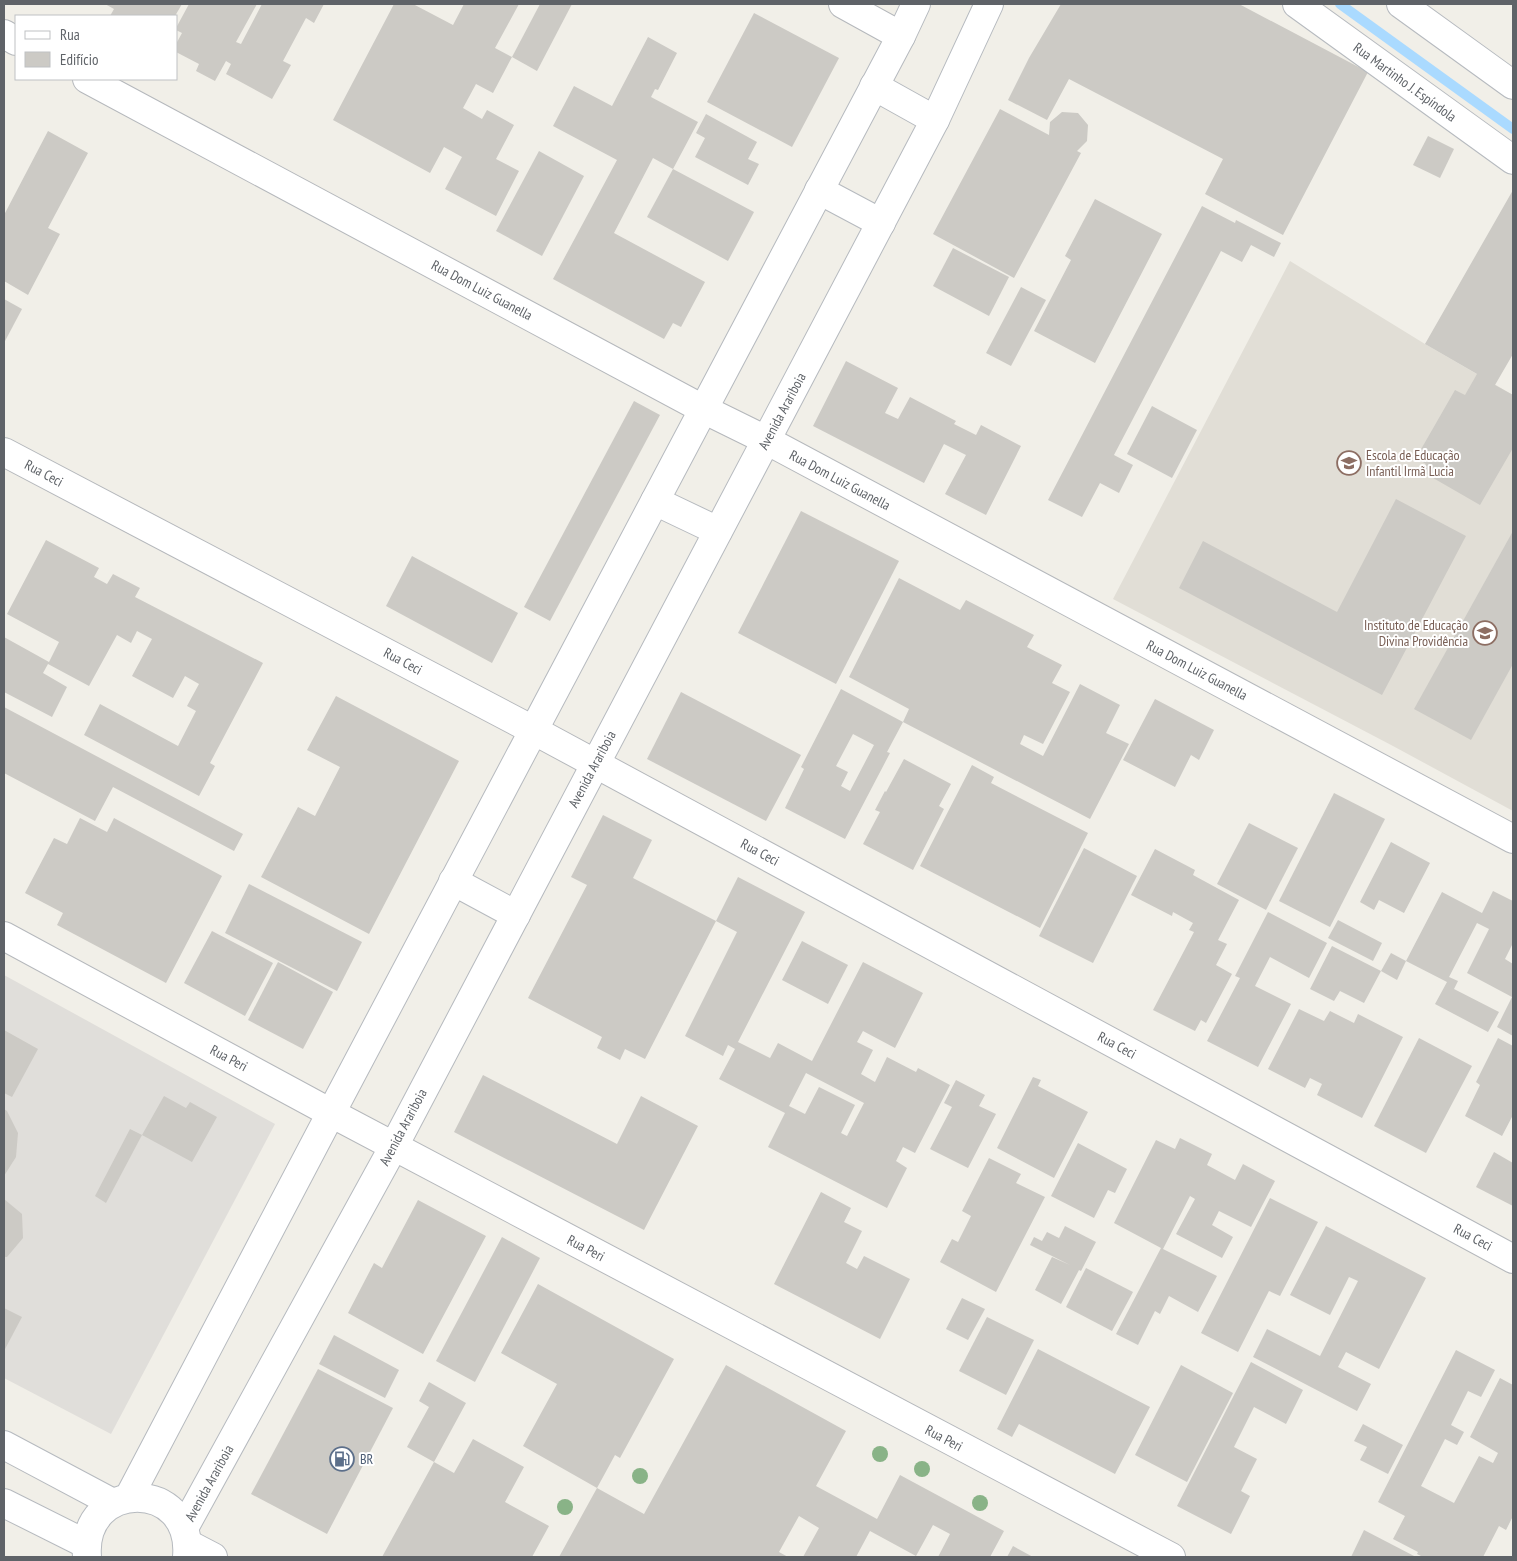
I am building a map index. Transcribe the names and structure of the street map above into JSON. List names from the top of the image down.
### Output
{
  "streets": {
    "street": [
      "Rua Martinho J. Espíndola",
      "Rua Dom Luiz Guanella",
      "Avenida Arariboia",
      "Rua Ceci",
      "Rua Peri"
    ]
  },
  "crossings": [
    ["Rua Dom Luiz Guanella", "Avenida Arariboia"],
    ["Avenida Arariboia", "Rua Ceci"],
    ["Avenida Arariboia", "Rua Peri"]
  ],
  "places": {
    "school or university": ["Escola de Educação Infantil Irmã Lucia", "Instituto de Educação Divina Providência"],
    "fuel station": ["BR"]
  },
  "legend": ["Rua", "Edifício"]
}
